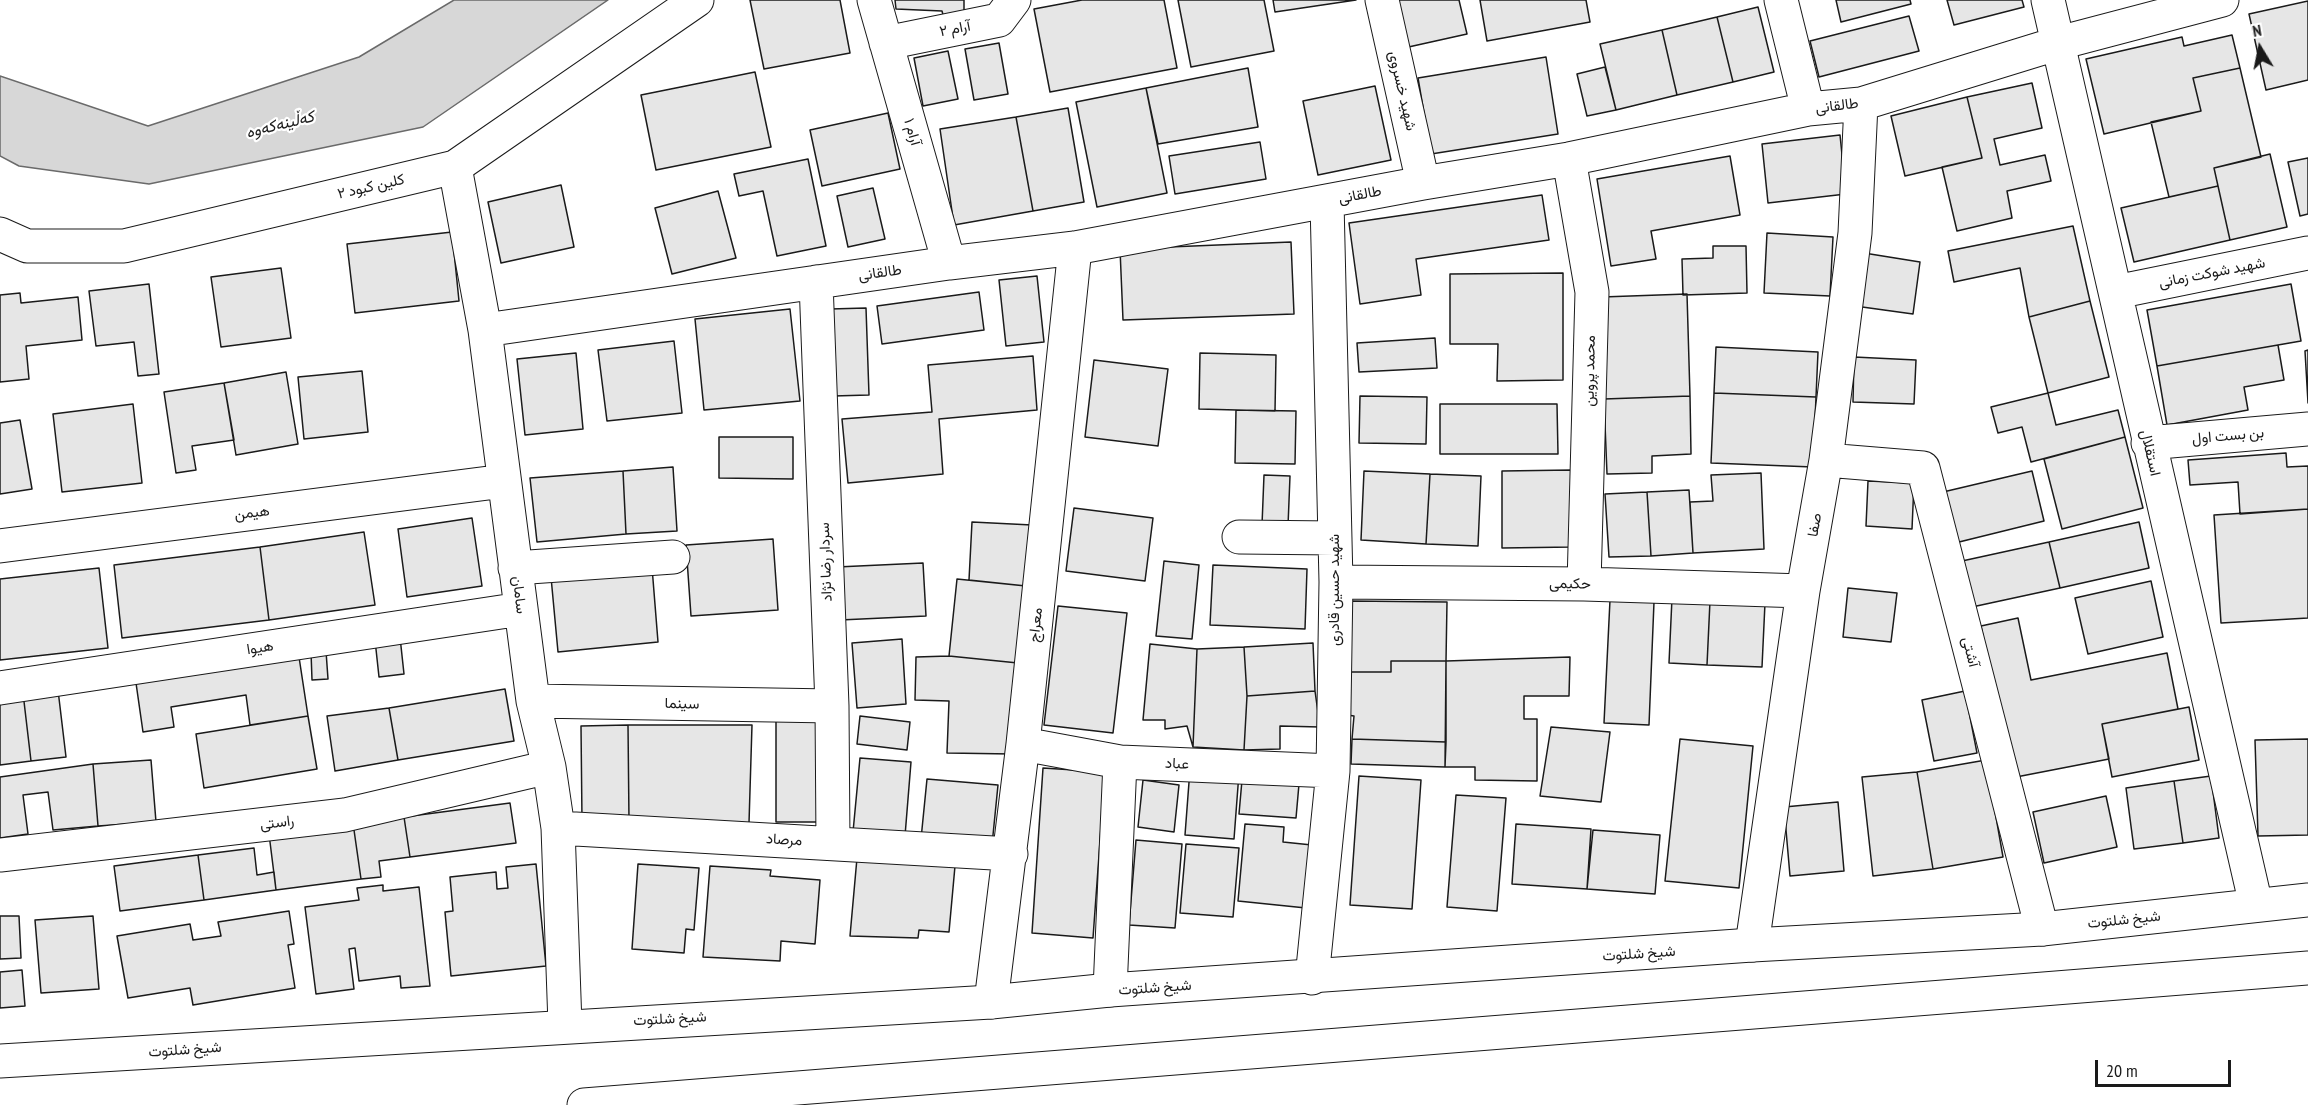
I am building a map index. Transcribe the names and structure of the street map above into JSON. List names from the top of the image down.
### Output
{
  "streets": {
    "street": [
      "آرام ۲",
      "شهید خسروی",
      "طالقانی",
      "آرام ۱",
      "کلین کبود ۲",
      "شهید شوکت زمانی",
      "محمد پروین",
      "بن بست اول",
      "استقلال",
      "هیمن",
      "صفا",
      "سردار رضا نژاد",
      "حکیمی",
      "شهید حسین قادری",
      "سامان",
      "معراج",
      "هیوا",
      "آشتی",
      "سینما",
      "عباد",
      "راستی",
      "مرصاد",
      "شیخ شلتوت"
    ]
  },
  "crossings": [
    ["آرام ۲", "آرام ۱"],
    ["شهید خسروی", "طالقانی"],
    ["طالقانی", "آرام ۱"],
    ["طالقانی", "محمد پروین"],
    ["طالقانی", "استقلال"],
    ["طالقانی", "صفا"],
    ["طالقانی", "سردار رضا نژاد"],
    ["طالقانی", "شهید حسین قادری"],
    ["طالقانی", "سامان"],
    ["طالقانی", "معراج"],
    ["کلین کبود ۲", "سامان"],
    ["شهید شوکت زمانی", "استقلال"],
    ["محمد پروین", "حکیمی"],
    ["بن بست اول", "استقلال"],
    ["استقلال", "شیخ شلتوت"],
    ["هیمن", "سامان"],
    ["صفا", "حکیمی"],
    ["صفا", "آشتی"],
    ["صفا", "شیخ شلتوت"],
    ["سردار رضا نژاد", "سینما"],
    ["سردار رضا نژاد", "مرصاد"],
    ["حکیمی", "شهید حسین قادری"],
    ["شهید حسین قادری", "عباد"],
    ["شهید حسین قادری", "شیخ شلتوت"],
    ["سامان", "هیوا"],
    ["سامان", "سینما"],
    ["سامان", "راستی"],
    ["سامان", "مرصاد"],
    ["سامان", "شیخ شلتوت"],
    ["معراج", "عباد"],
    ["معراج", "مرصاد"],
    ["معراج", "شیخ شلتوت"],
    ["آشتی", "شیخ شلتوت"]
  ],
  "water": ["کەڵینەکەوە"],
  "scale_bar": "20 m",
  "north": "top"
}
